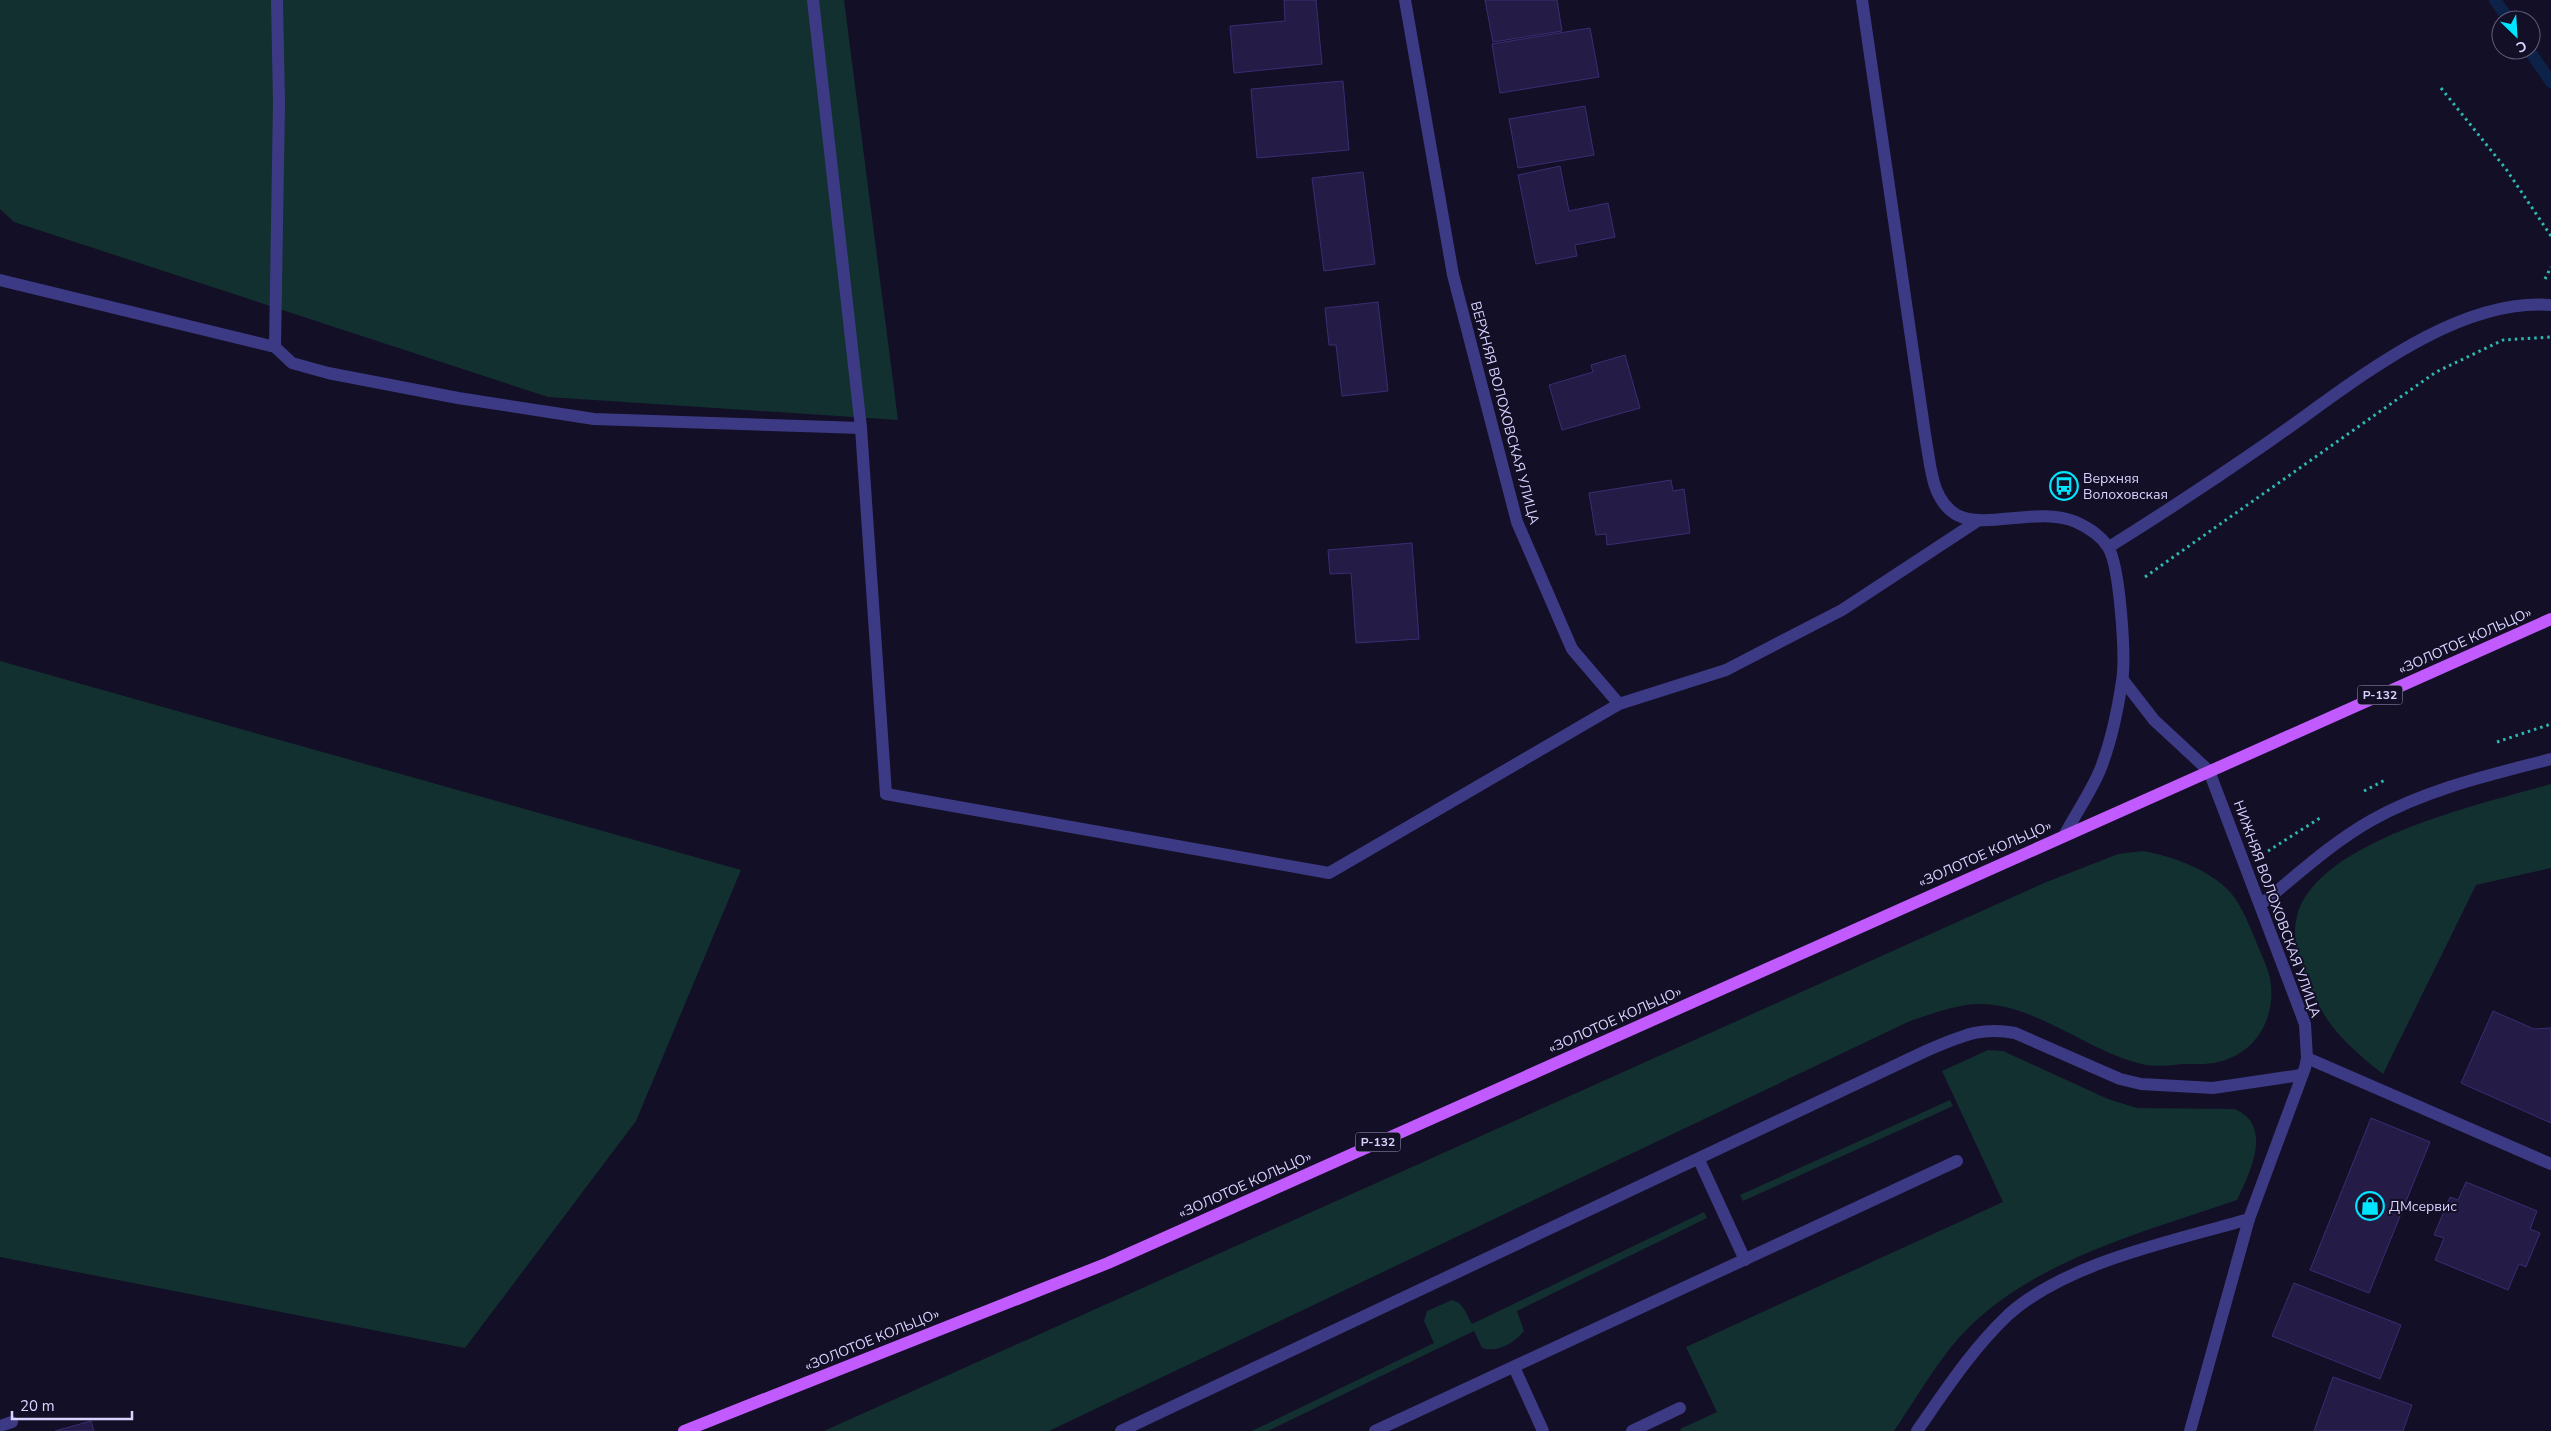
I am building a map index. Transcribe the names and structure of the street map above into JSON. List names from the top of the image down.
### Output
{
  "streets": {
    "main road": ["«ЗОЛОТОЕ КОЛЬЦО»", "Р-132"],
    "street": ["ВЕРХНЯЯ ВОЛОХОВСКАЯ УЛИЦА", "НИЖНЯЯ ВОЛОХОВСКАЯ УЛИЦА"]
  },
  "crossings": [
    ["«ЗОЛОТОЕ КОЛЬЦО»", "НИЖНЯЯ ВОЛОХОВСКАЯ УЛИЦА"]
  ],
  "places": {
    "bus stop": ["Верхняя Волоховская"],
    "shop": ["ДМсервис"]
  },
  "scale_bar": "20 m",
  "north": "bottom right"
}
